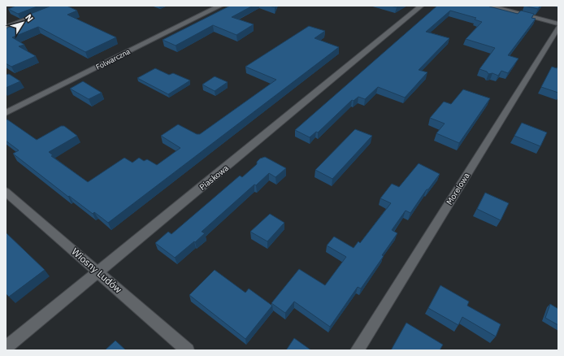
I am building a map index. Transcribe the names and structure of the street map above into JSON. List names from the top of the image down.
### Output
{
  "streets": {
    "street": [
      "Folwarczna",
      "Piaskowa",
      "Morelowa",
      "Wiosny Ludów"
    ]
  },
  "crossings": [
    ["Piaskowa", "Wiosny Ludów"]
  ],
  "north": "top right"
}
